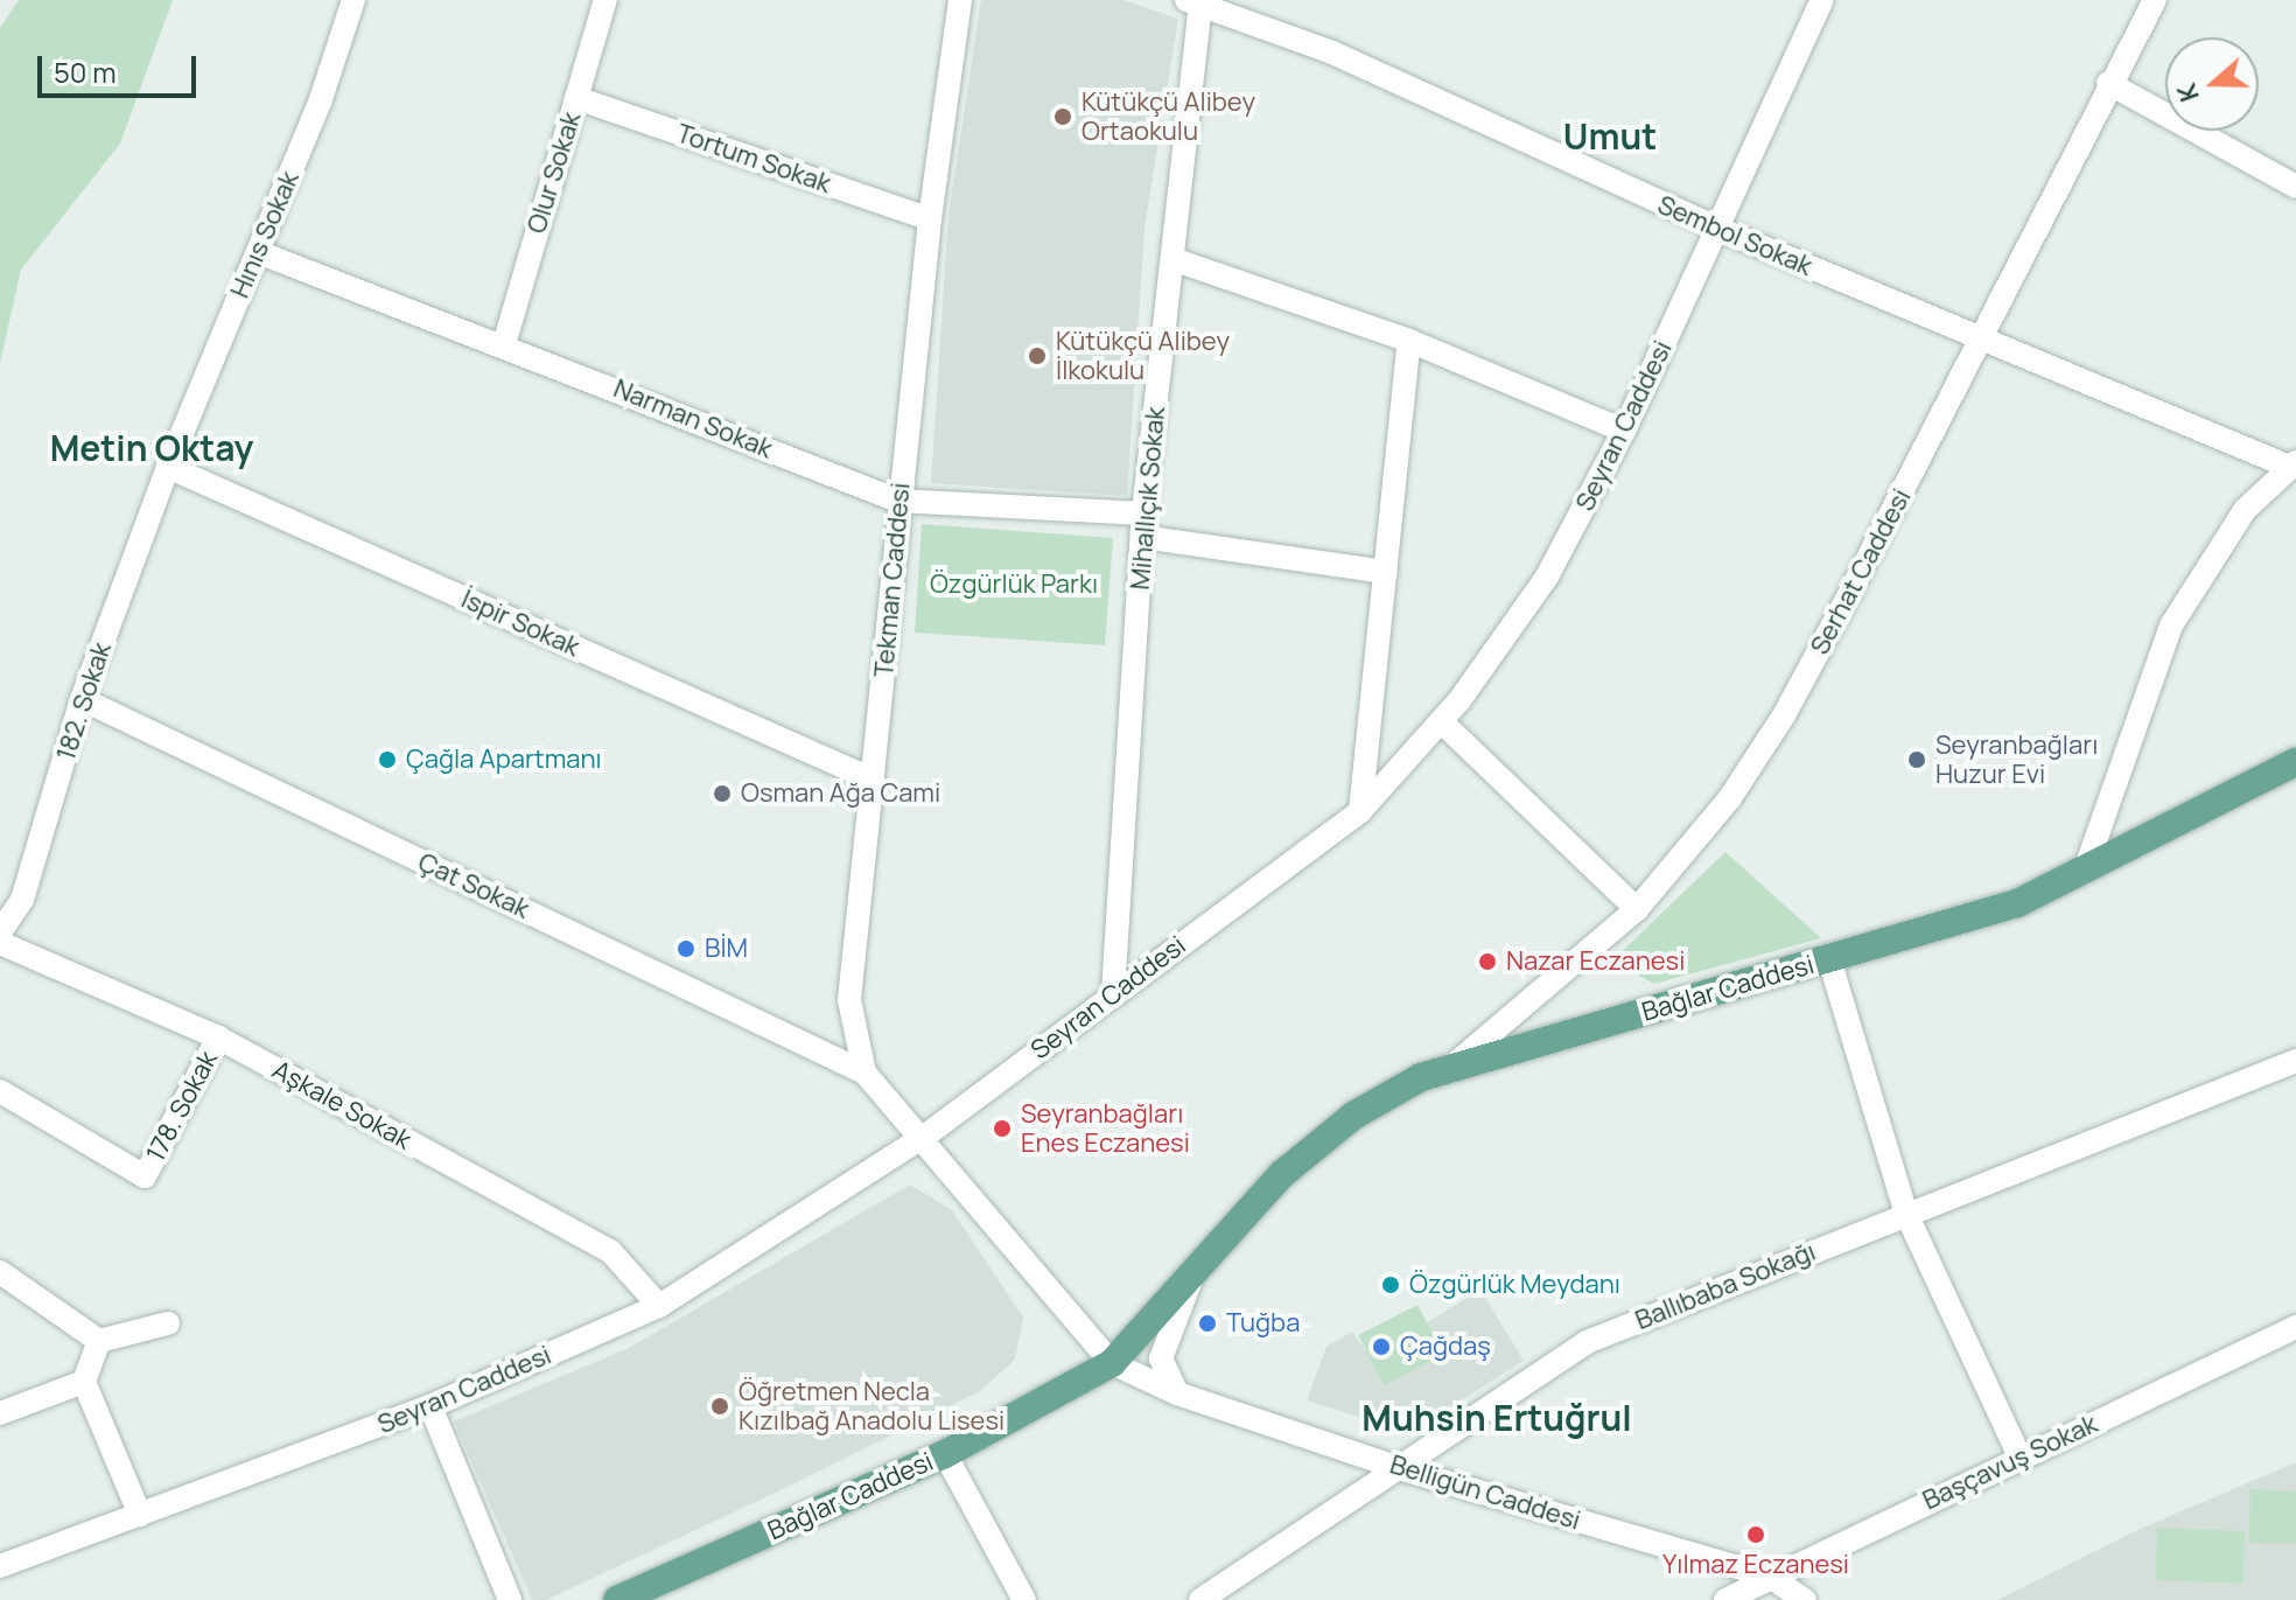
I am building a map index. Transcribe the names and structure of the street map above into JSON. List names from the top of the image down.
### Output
{
  "streets": {
    "main road": ["Bağlar Caddesi"],
    "street": [
      "Tortum Sokak",
      "Olur Sokak",
      "Hınıs Sokak",
      "Sembol Sokak",
      "Narman Sokak",
      "Seyran Caddesi",
      "Mihallıçık Sokak",
      "Serhat Caddesi",
      "Tekman Caddesi",
      "İspir Sokak",
      "182. Sokak",
      "Çat Sokak",
      "Aşkale Sokak",
      "178. Sokak",
      "Ballıbaba Sokağı",
      "Başçavuş Sokak",
      "Belligün Caddesi"
    ]
  },
  "crossings": [
    ["Tortum Sokak", "Olur Sokak"],
    ["Tortum Sokak", "Tekman Caddesi"],
    ["Olur Sokak", "Narman Sokak"],
    ["Hınıs Sokak", "Narman Sokak"],
    ["Hınıs Sokak", "İspir Sokak"],
    ["Hınıs Sokak", "182. Sokak"],
    ["Sembol Sokak", "Seyran Caddesi"],
    ["Sembol Sokak", "Mihallıçık Sokak"],
    ["Sembol Sokak", "Serhat Caddesi"],
    ["Narman Sokak", "Mihallıçık Sokak"],
    ["Narman Sokak", "Tekman Caddesi"],
    ["Seyran Caddesi", "Mihallıçık Sokak"],
    ["Seyran Caddesi", "Aşkale Sokak"],
    ["Serhat Caddesi", "Bağlar Caddesi"],
    ["Tekman Caddesi", "İspir Sokak"],
    ["Tekman Caddesi", "Çat Sokak"],
    ["İspir Sokak", "182. Sokak"],
    ["182. Sokak", "Çat Sokak"],
    ["Bağlar Caddesi", "Belligün Caddesi"],
    ["Aşkale Sokak", "178. Sokak"],
    ["Ballıbaba Sokağı", "Belligün Caddesi"],
    ["Başçavuş Sokak", "Belligün Caddesi"]
  ],
  "districts": ["Umut", "Metin Oktay", "Muhsin Ertuğrul"],
  "parks": ["Özgürlük Parkı"],
  "places": [
    "Kütükçü Alibey Ortaokulu",
    "Kütükçü Alibey İlkokulu",
    "Çağla Apartmanı",
    "Seyranbağları Huzur Evi",
    "Osman Ağa Cami",
    "BİM",
    "Nazar Eczanesi",
    "Seyranbağları Enes Eczanesi",
    "Özgürlük Meydanı",
    "Tuğba",
    "Çağdaş",
    "Öğretmen Necla Kızılbağ Anadolu Lisesi",
    "Yılmaz Eczanesi"
  ],
  "scale_bar": "50 m",
  "north": "left"
}
